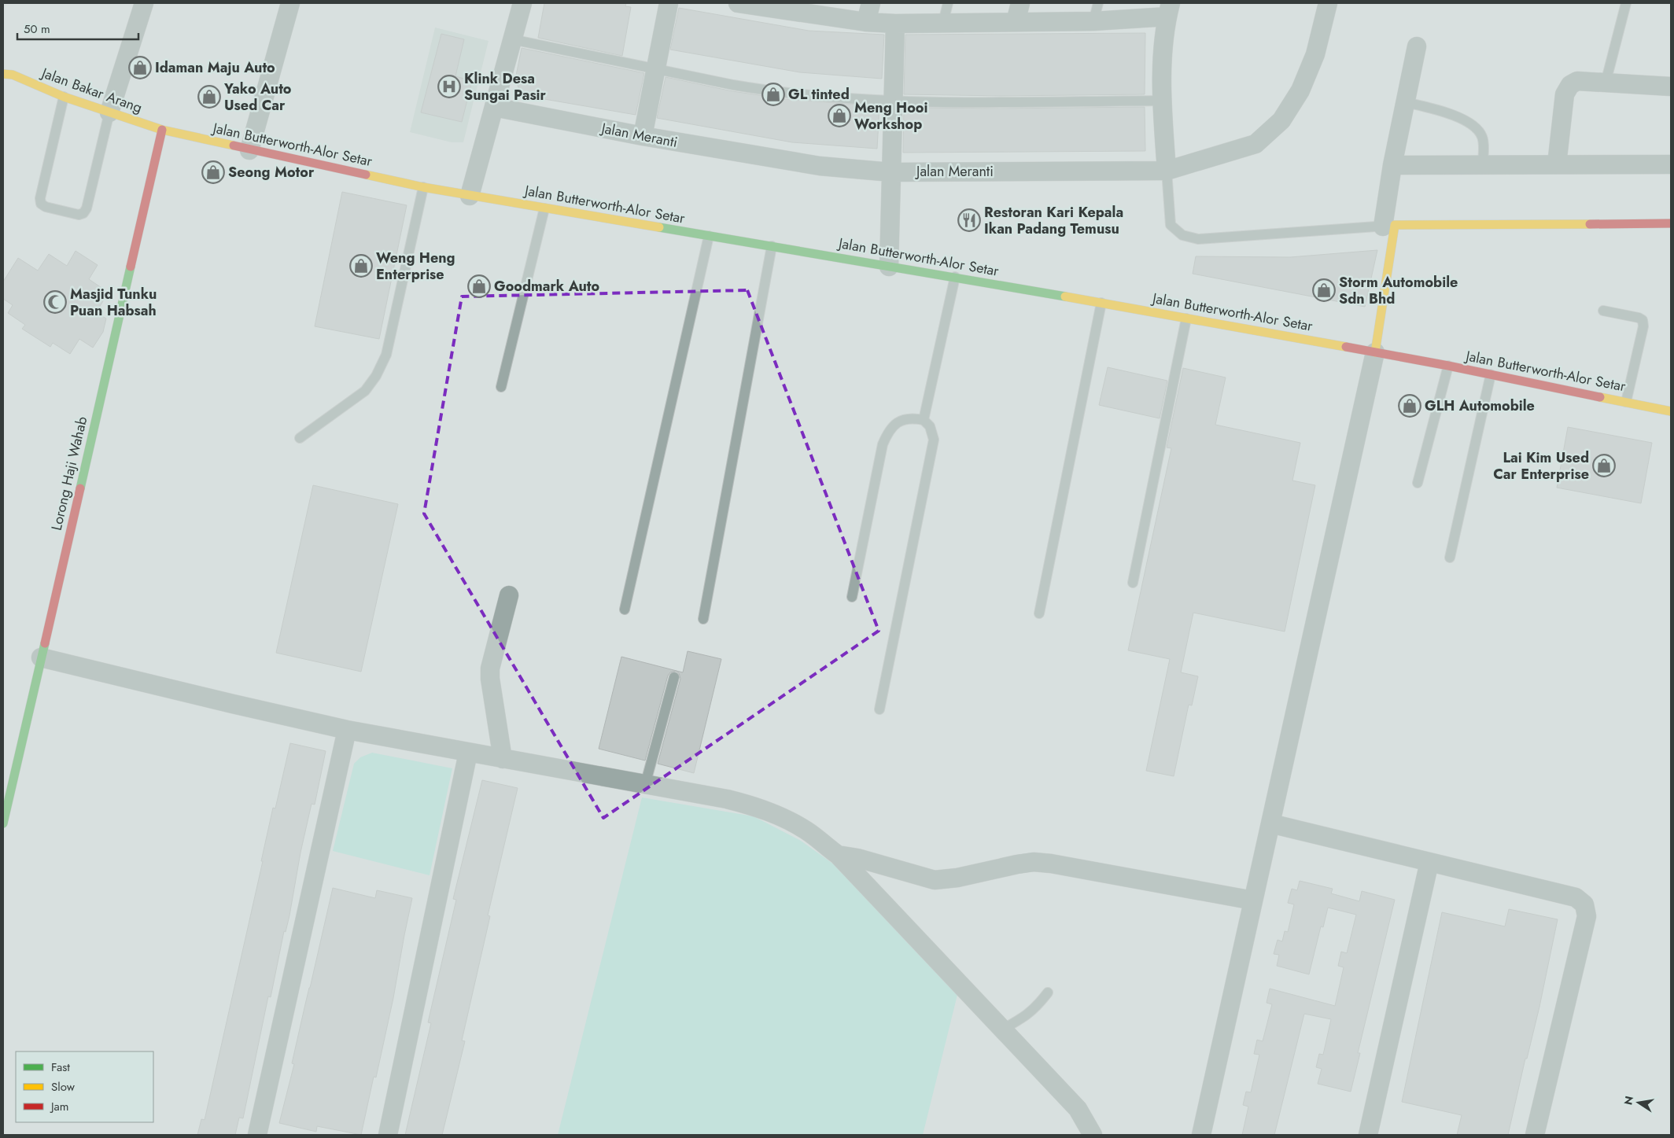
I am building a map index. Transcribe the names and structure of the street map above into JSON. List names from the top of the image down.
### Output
{
  "streets": {
    "main road": ["Jalan Bakar Arang", "Jalan Butterworth-Alor Setar", "Lorong Haji Wahab"],
    "street": ["Jalan Meranti"]
  },
  "crossings": [
    ["Jalan Bakar Arang", "Jalan Butterworth-Alor Setar"],
    ["Jalan Bakar Arang", "Lorong Haji Wahab"],
    ["Jalan Butterworth-Alor Setar", "Lorong Haji Wahab"]
  ],
  "places": {
    "shop": [
      "Idaman Maju Auto",
      "GL tinted",
      "Yako Auto Used Car",
      "Meng Hooi Workshop",
      "Seong Motor",
      "Weng Heng Enterprise",
      "Goodmark Auto",
      "Storm Automobile Sdn Bhd",
      "GLH Automobile",
      "Lai Kim Used Car Enterprise"
    ],
    "hospital": ["Klink Desa Sungai Pasir"],
    "restaurant": ["Restoran Kari Kepala Ikan Padang Temusu"],
    "mosque": ["Masjid Tunku Puan Habsah"]
  },
  "legend": ["Fast", "Slow", "Jam"],
  "scale_bar": "50 m",
  "north": "left"
}
